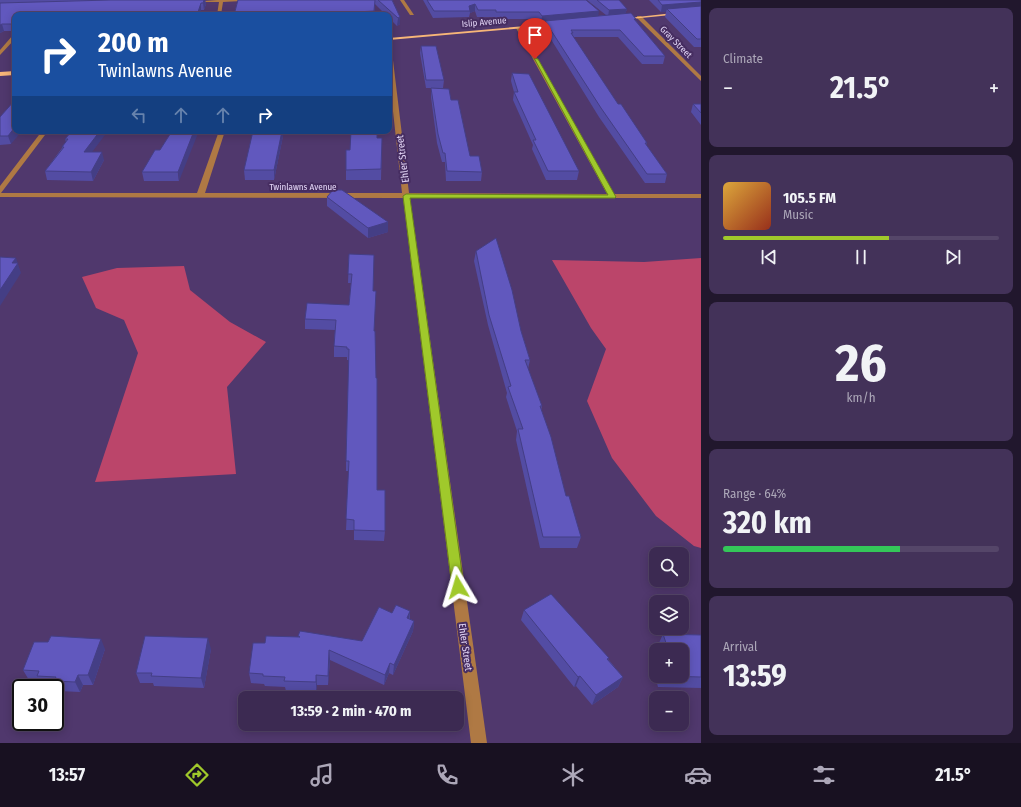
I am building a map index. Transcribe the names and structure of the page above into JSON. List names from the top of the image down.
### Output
{
  "streets": {
    "main road": ["Islip Avenue"],
    "street": ["Gray Street", "Ehler Street", "Twinlawns Avenue"]
  },
  "crossings": [
    ["Ehler Street", "Twinlawns Avenue"]
  ],
  "page": {
    "tile": [
      "Climate",
      ["26", "km/h"],
      ["Range · 64%", "320 km"],
      ["Arrival", "13:59"]
    ],
    "turn": ["200 m", "Twinlawns Avenue"],
    "heat": ["−", "21.5°", "+"],
    "song": ["105.5 FM", "Music"],
    "map_buttons": ["+", "−"],
    "limit": "30",
    "trip": "13:59 · 2 min · 470 m",
    "tabs": ["13:57", "21.5°"]
  }
}
